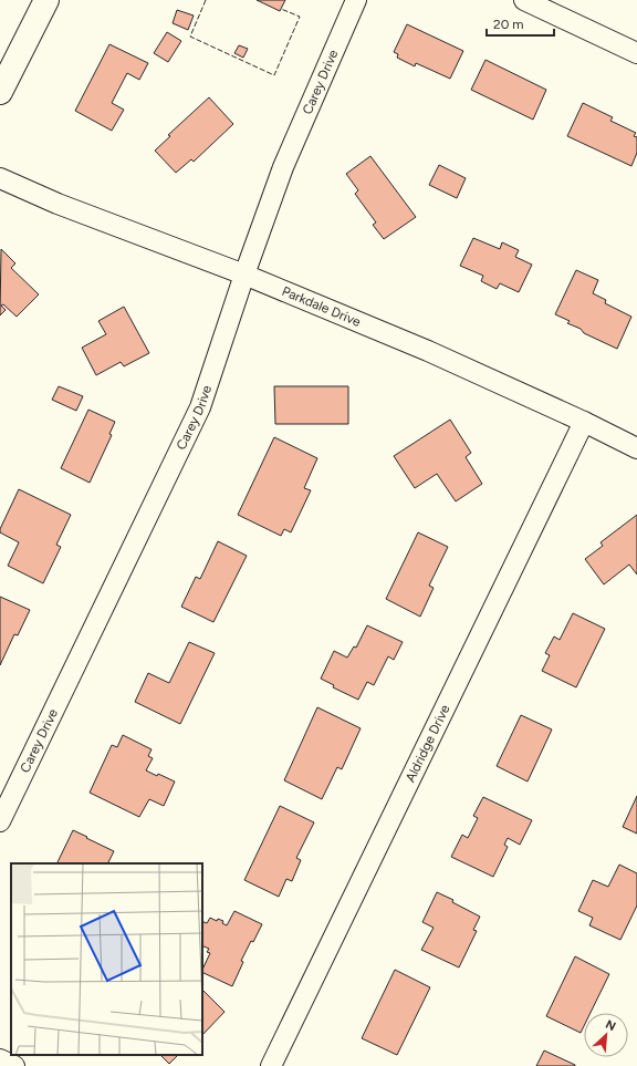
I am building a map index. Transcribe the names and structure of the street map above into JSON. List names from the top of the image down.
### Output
{
  "streets": {
    "street": ["Carey Drive", "Parkdale Drive", "Aldridge Drive"]
  },
  "crossings": [
    ["Carey Drive", "Parkdale Drive"],
    ["Parkdale Drive", "Aldridge Drive"]
  ],
  "scale_bar": "20 m",
  "north": "top right"
}
